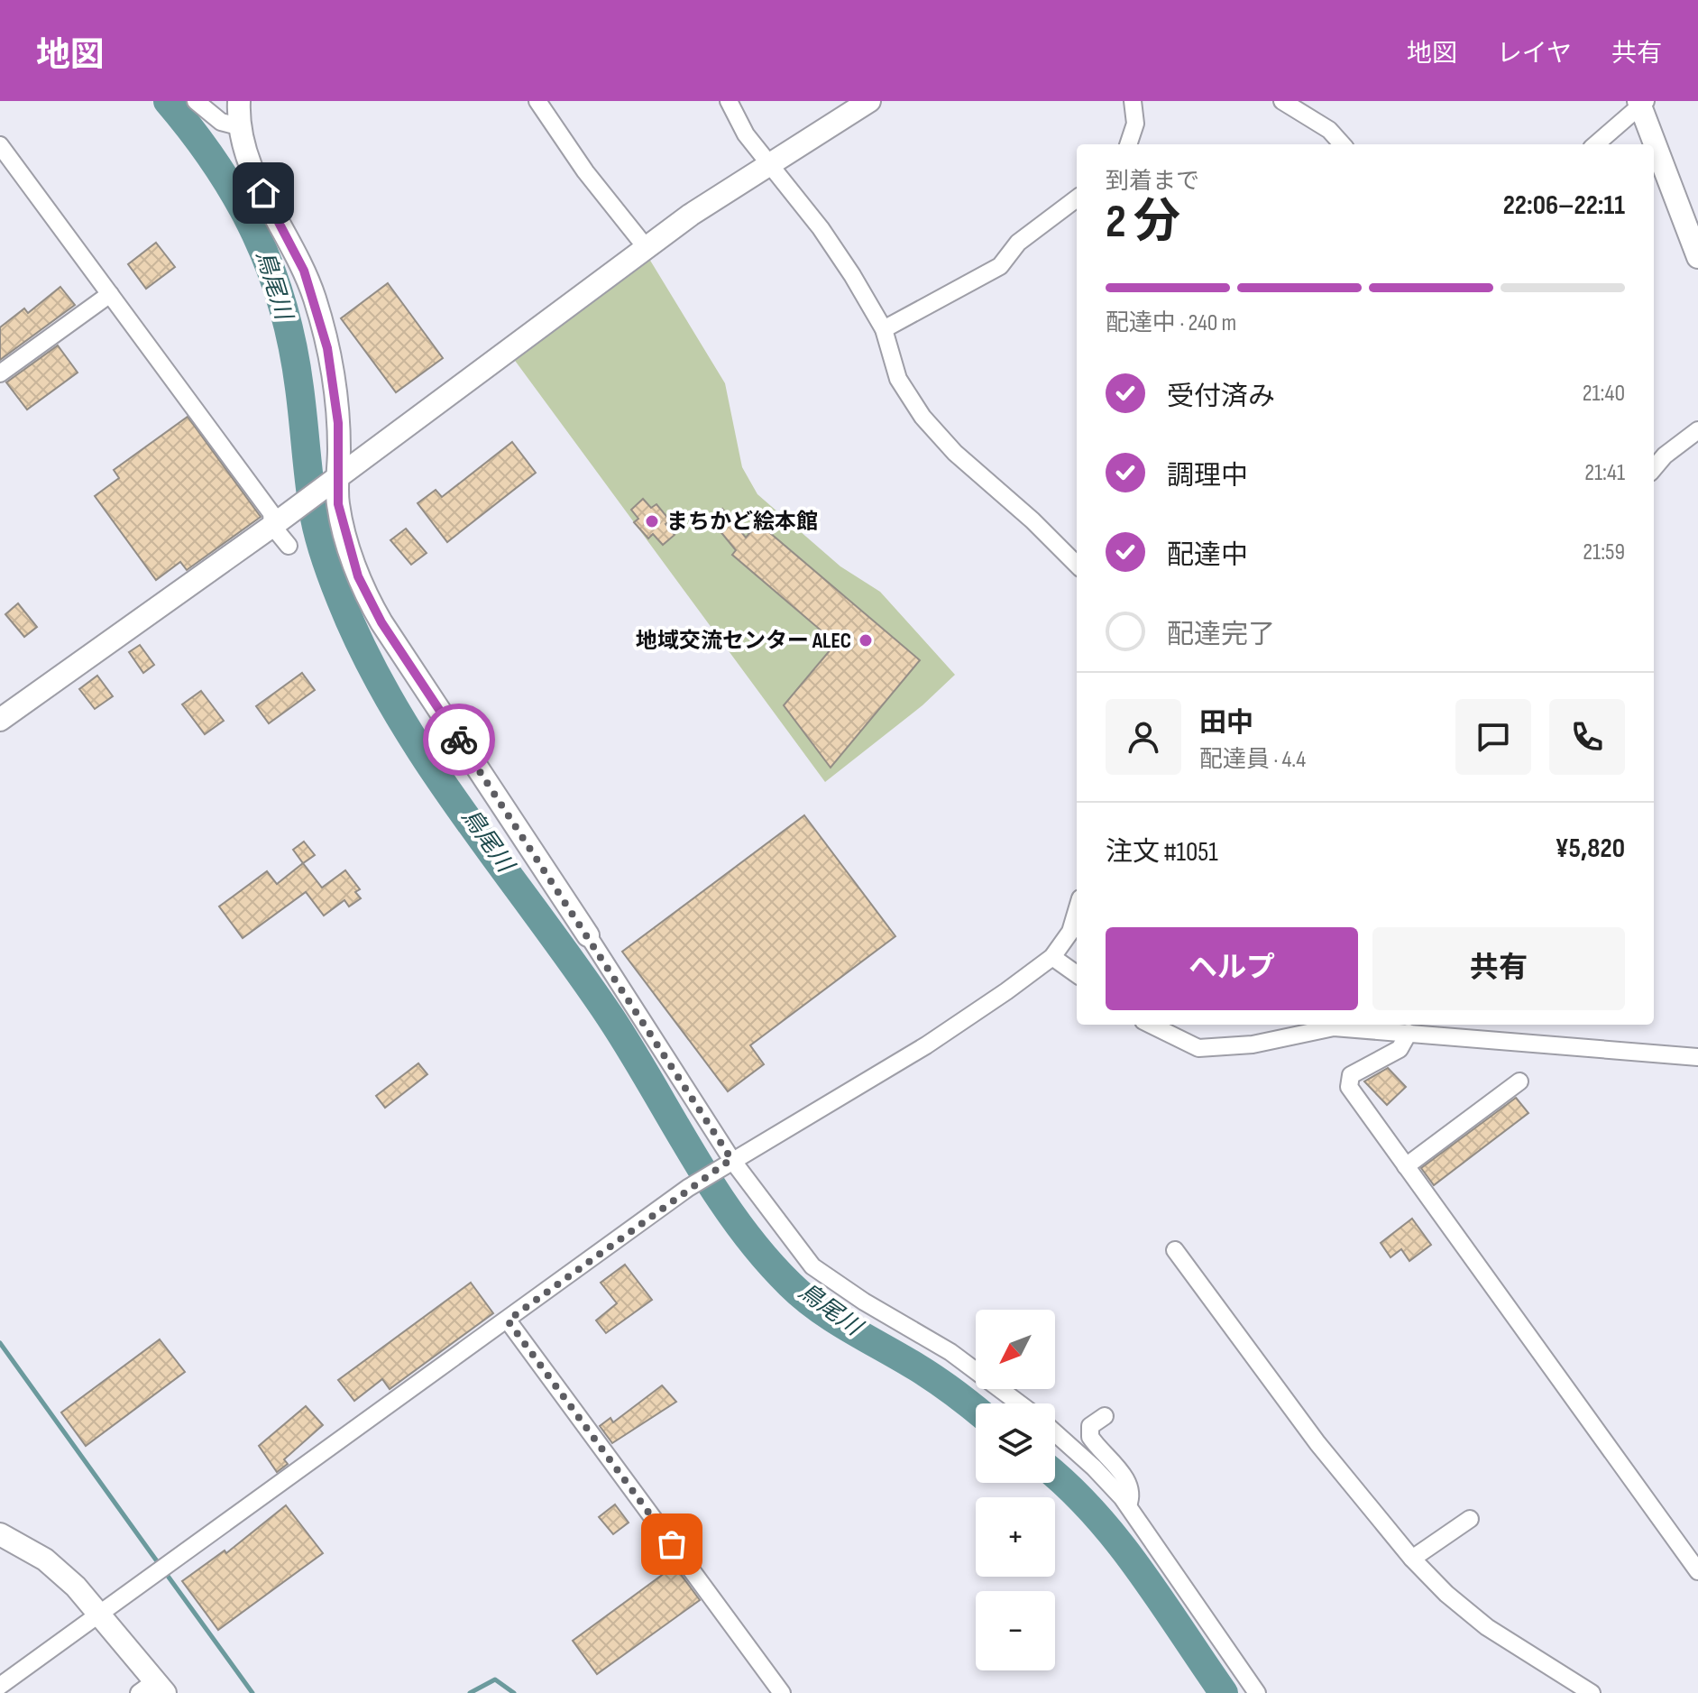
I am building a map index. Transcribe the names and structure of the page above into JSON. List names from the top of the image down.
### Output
{
  "water": ["鳥尾川"],
  "places": ["まちかど絵本館", "地域交流センター ALEC"],
  "north": "bottom left",
  "page": {
    "header": "地図",
    "nav": ["地図", "レイヤ", "共有"],
    "heading": ["2 分", "到着まで", "22:06–22:11"],
    "panel": [
      "田中",
      "配達員 · 4.4",
      "注文 #1051",
      "¥5,820"
    ],
    "bar": "配達中 · 240 m",
    "list": [
      ["受付済み", "21:40"],
      ["調理中", "21:41"],
      ["配達中", "21:59"],
      "配達完了"
    ],
    "buttons": ["ヘルプ", "共有"],
    "map_buttons": ["+", "−"]
  }
}
